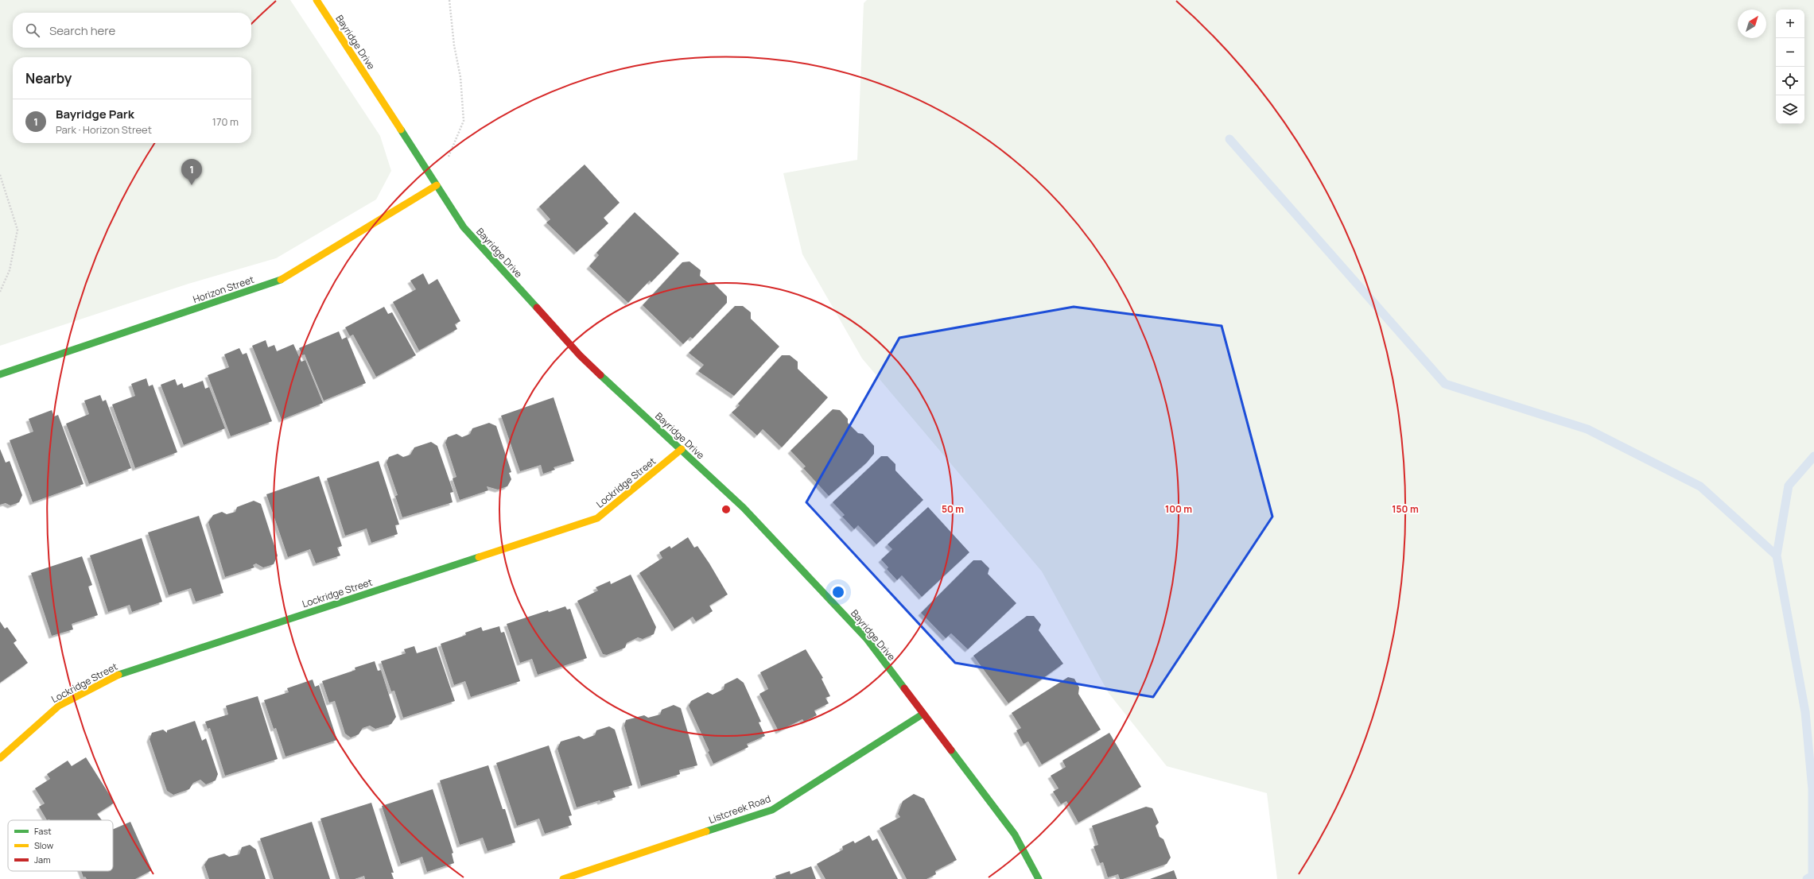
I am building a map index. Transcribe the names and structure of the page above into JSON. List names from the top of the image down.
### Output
{
  "streets": {
    "street": [
      "Bayridge Drive",
      "Horizon Street",
      "Lockridge Street",
      "Listcreek Road"
    ]
  },
  "crossings": [
    ["Bayridge Drive", "Horizon Street"],
    ["Bayridge Drive", "Lockridge Street"],
    ["Bayridge Drive", "Listcreek Road"]
  ],
  "legend": ["Fast", "Slow", "Jam"],
  "north": "top right",
  "page": {
    "map_buttons": ["+", "−"],
    "search": "Search here",
    "heading": "Nearby",
    "list": [
      {
        "mark": "1",
        "name": "Bayridge Park",
        "note": "Park · Horizon Street",
        "value": "170 m"
      }
    ],
    "pins": "1"
  },
  "rings": ["50 m", "100 m", "150 m"]
}
